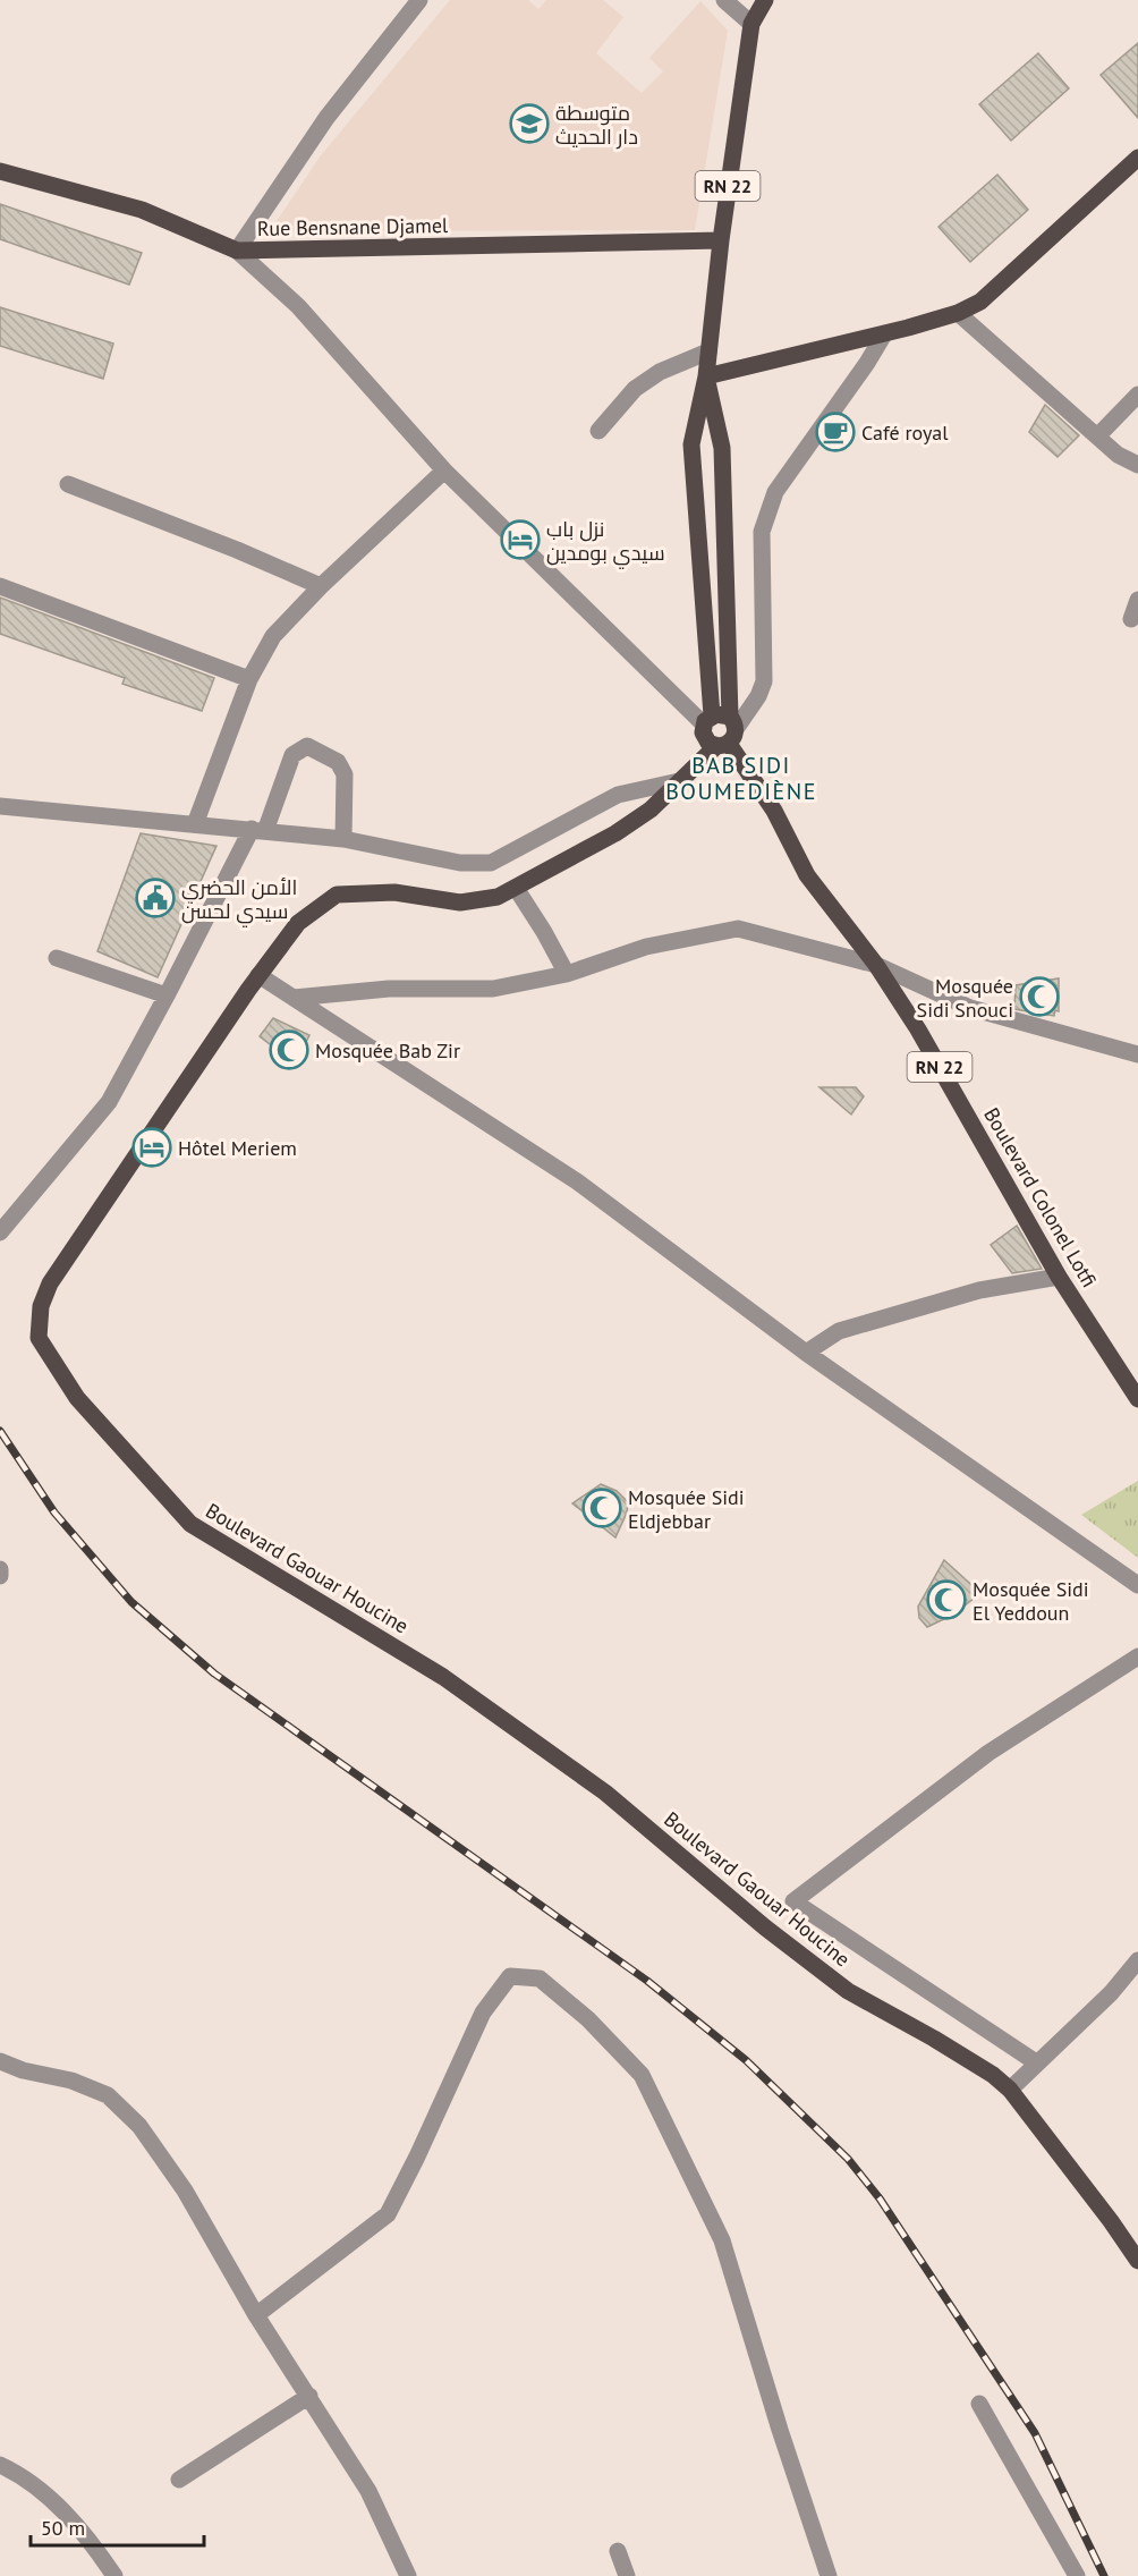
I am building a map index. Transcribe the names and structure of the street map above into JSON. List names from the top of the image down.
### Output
{
  "streets": {
    "main road": [
      "RN 22",
      "Rue Bensnane Djamel",
      "Boulevard Colonel Lotfi",
      "Boulevard Gaouar Houcine"
    ]
  },
  "crossings": [
    ["RN 22", "Rue Bensnane Djamel"],
    ["RN 22", "Boulevard Colonel Lotfi"],
    ["RN 22", "Boulevard Gaouar Houcine"],
    ["Boulevard Colonel Lotfi", "Boulevard Gaouar Houcine"]
  ],
  "districts": ["BAB SIDI BOUMEDIÈNE"],
  "places": {
    "school or university": ["متوسطة دار الحديث"],
    "cafe": ["Café royal"],
    "hotel": ["نزل باب سيدي بومدين", "Hôtel Meriem"],
    "public building": ["الأمن الحضري سيدي لحسن"],
    "mosque": [
      "Mosquée Sidi Snouci",
      "Mosquée Bab Zir",
      "Mosquée Sidi Eldjebbar",
      "Mosquée Sidi El Yeddoun"
    ]
  },
  "scale_bar": "50 m"
}
